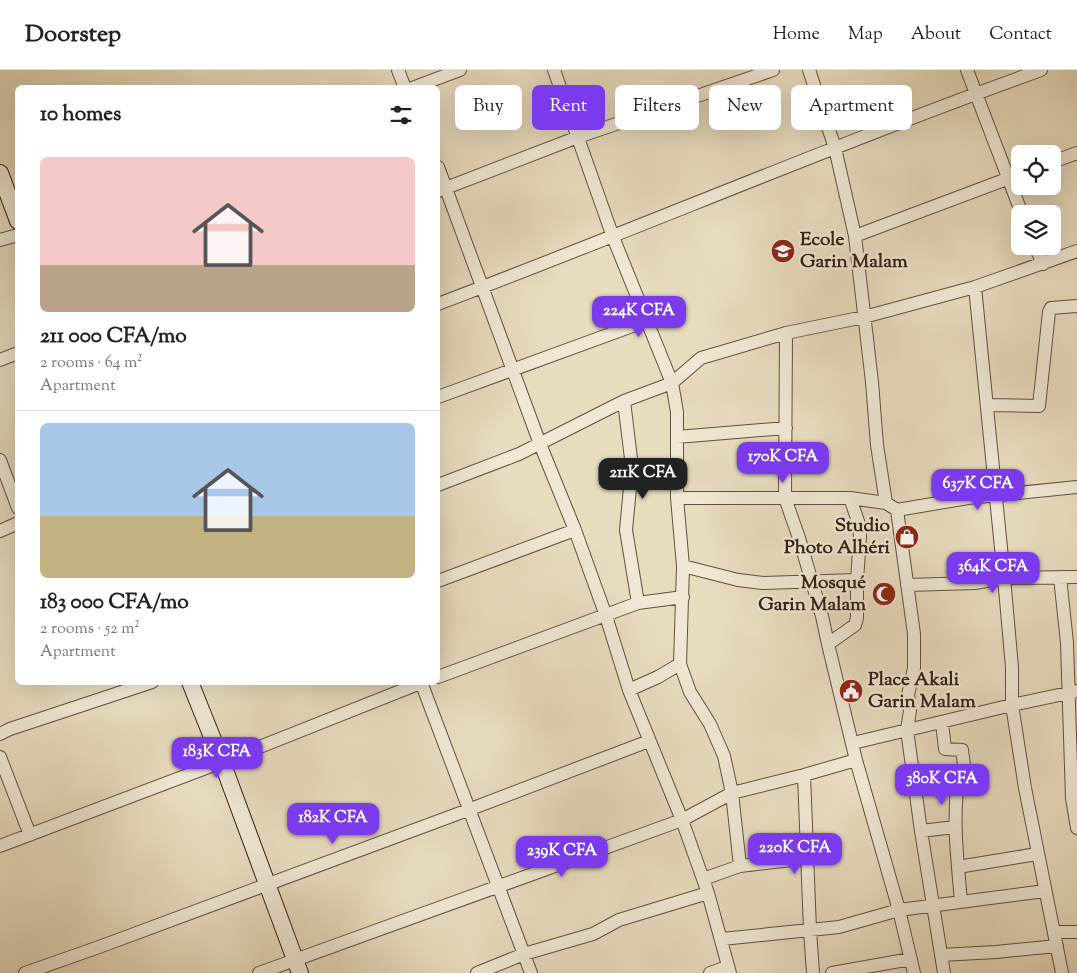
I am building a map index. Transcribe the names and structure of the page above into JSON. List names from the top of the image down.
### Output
{
  "places": {
    "school or university": ["Ecole Garin Malam"],
    "shop": ["Studio Photo Alhéri"],
    "mosque": ["Mosqué Garin Malam"],
    "public building": ["Place Akali Garin Malam"]
  },
  "page": {
    "header": "Doorstep",
    "nav": [
      "Home",
      "Map",
      "About",
      "Contact"
    ],
    "chip": [
      "Buy",
      "Rent",
      "Filters",
      "New",
      "Apartment"
    ],
    "heading": "10 homes",
    "list": [
      {
        "name": "211 000 CFA/mo",
        "note": "2 rooms · 64 m² · Apartment"
      },
      {
        "name": "183 000 CFA/mo",
        "note": "2 rooms · 52 m² · Apartment"
      }
    ],
    "price": [
      "224K CFA",
      "170K CFA",
      "211K CFA",
      "637K CFA",
      "364K CFA",
      "183K CFA",
      "380K CFA",
      "182K CFA",
      "220K CFA",
      "239K CFA"
    ]
  }
}
